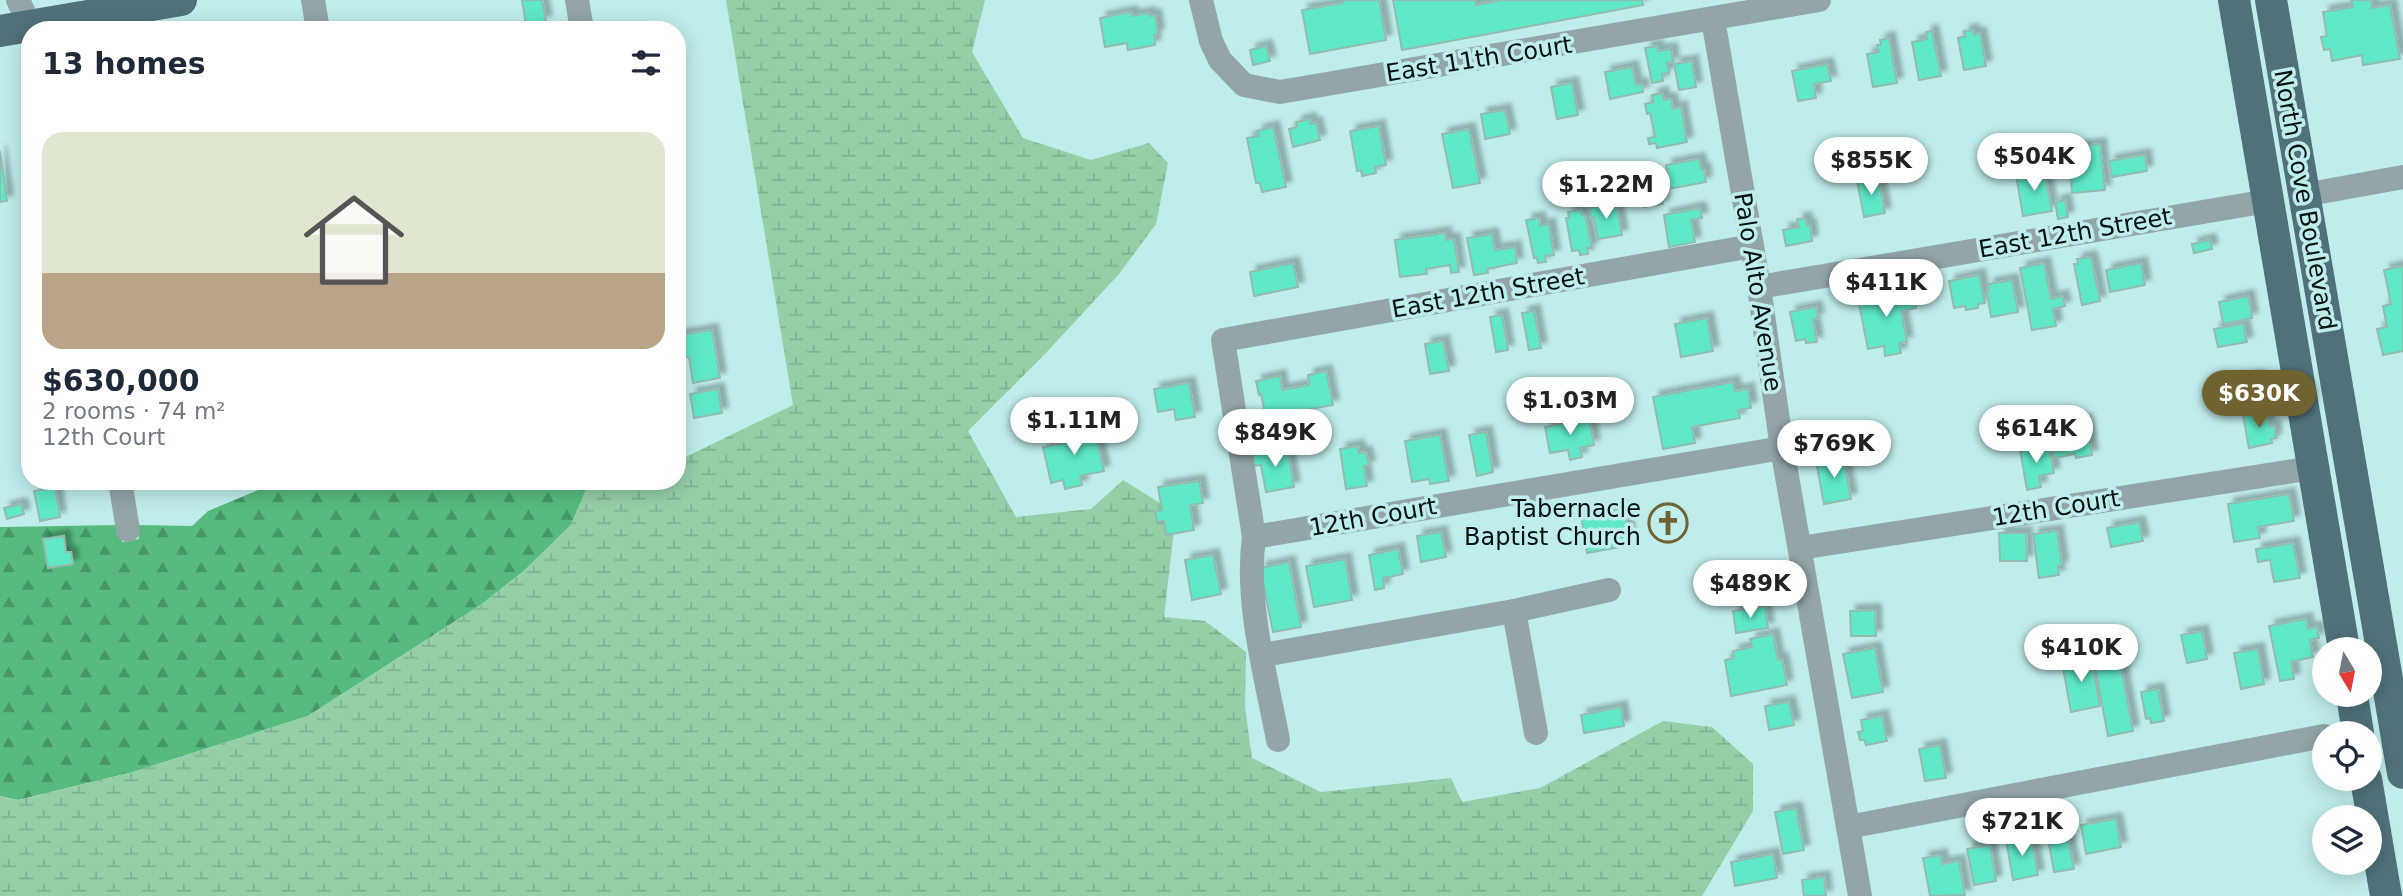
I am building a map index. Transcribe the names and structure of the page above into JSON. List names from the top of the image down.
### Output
{
  "streets": {
    "main road": ["North Cove Boulevard"],
    "street": [
      "East 11th Court",
      "East 12th Street",
      "Palo Alto Avenue",
      "12th Court"
    ]
  },
  "crossings": [
    ["East 11th Court", "Palo Alto Avenue"],
    ["North Cove Boulevard", "East 12th Street"],
    ["North Cove Boulevard", "12th Court"],
    ["East 12th Street", "Palo Alto Avenue"],
    ["East 12th Street", "12th Court"],
    ["Palo Alto Avenue", "12th Court"]
  ],
  "places": {
    "church": ["Tabernacle Baptist Church"]
  },
  "north": "bottom",
  "page": {
    "heading": "13 homes",
    "list": [
      {
        "name": "$630,000",
        "note": "2 rooms · 74 m² · 12th Court"
      }
    ],
    "price": [
      "$504K",
      "$855K",
      "$1.22M",
      "$411K",
      "$630K",
      "$1.03M",
      "$1.11M",
      "$614K",
      "$849K",
      "$769K",
      "$489K",
      "$410K",
      "$721K"
    ]
  }
}
